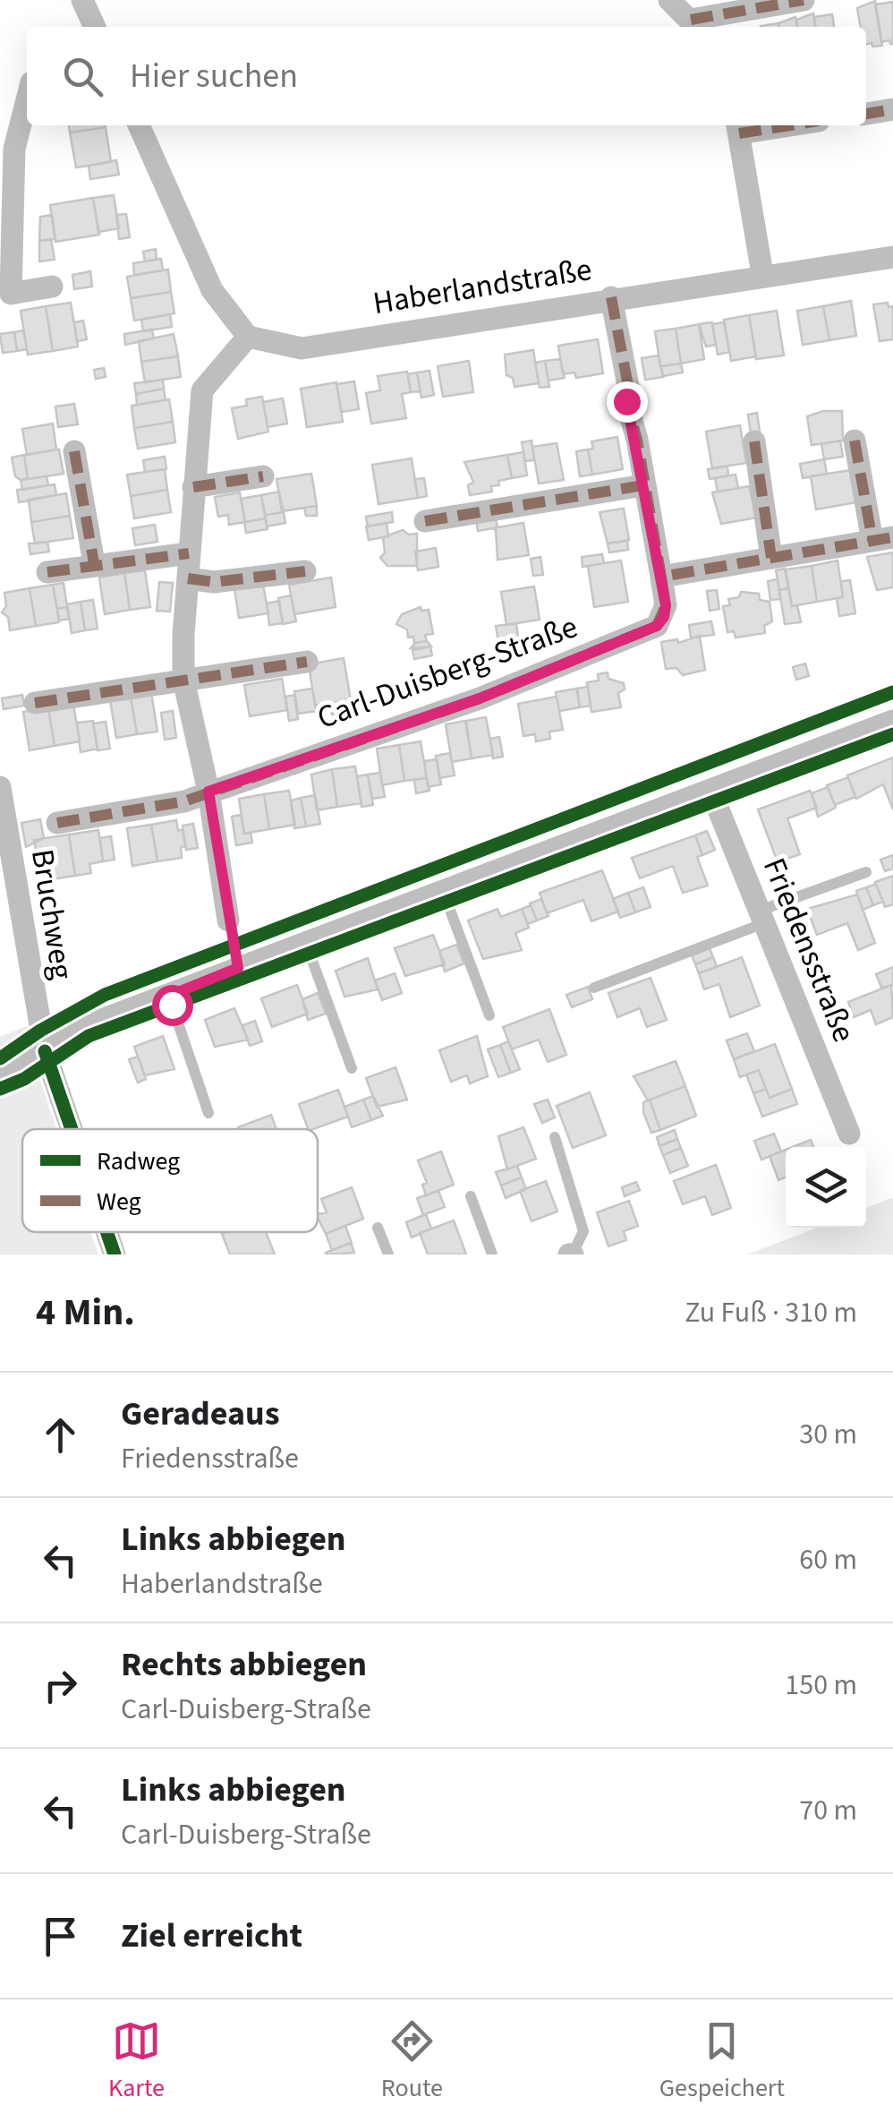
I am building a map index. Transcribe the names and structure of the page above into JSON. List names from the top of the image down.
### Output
{
  "streets": {
    "street": [
      "Haberlandstraße",
      "Carl-Duisberg-Straße",
      "Bruchweg",
      "Friedensstraße"
    ]
  },
  "crossings": [
    ["Haberlandstraße", "Carl-Duisberg-Straße"]
  ],
  "legend": ["Radweg", "Weg"],
  "page": {
    "search": "Hier suchen",
    "heading": ["4 Min.", "Zu Fuß · 310 m"],
    "list": [
      ["Geradeaus", "Friedensstraße", "30 m"],
      ["Links abbiegen", "Haberlandstraße", "60 m"],
      ["Rechts abbiegen", "Carl-Duisberg-Straße", "150 m"],
      ["Links abbiegen", "Carl-Duisberg-Straße", "70 m"],
      "Ziel erreicht"
    ],
    "nav": ["Karte", "Route", "Gespeichert"]
  }
}
